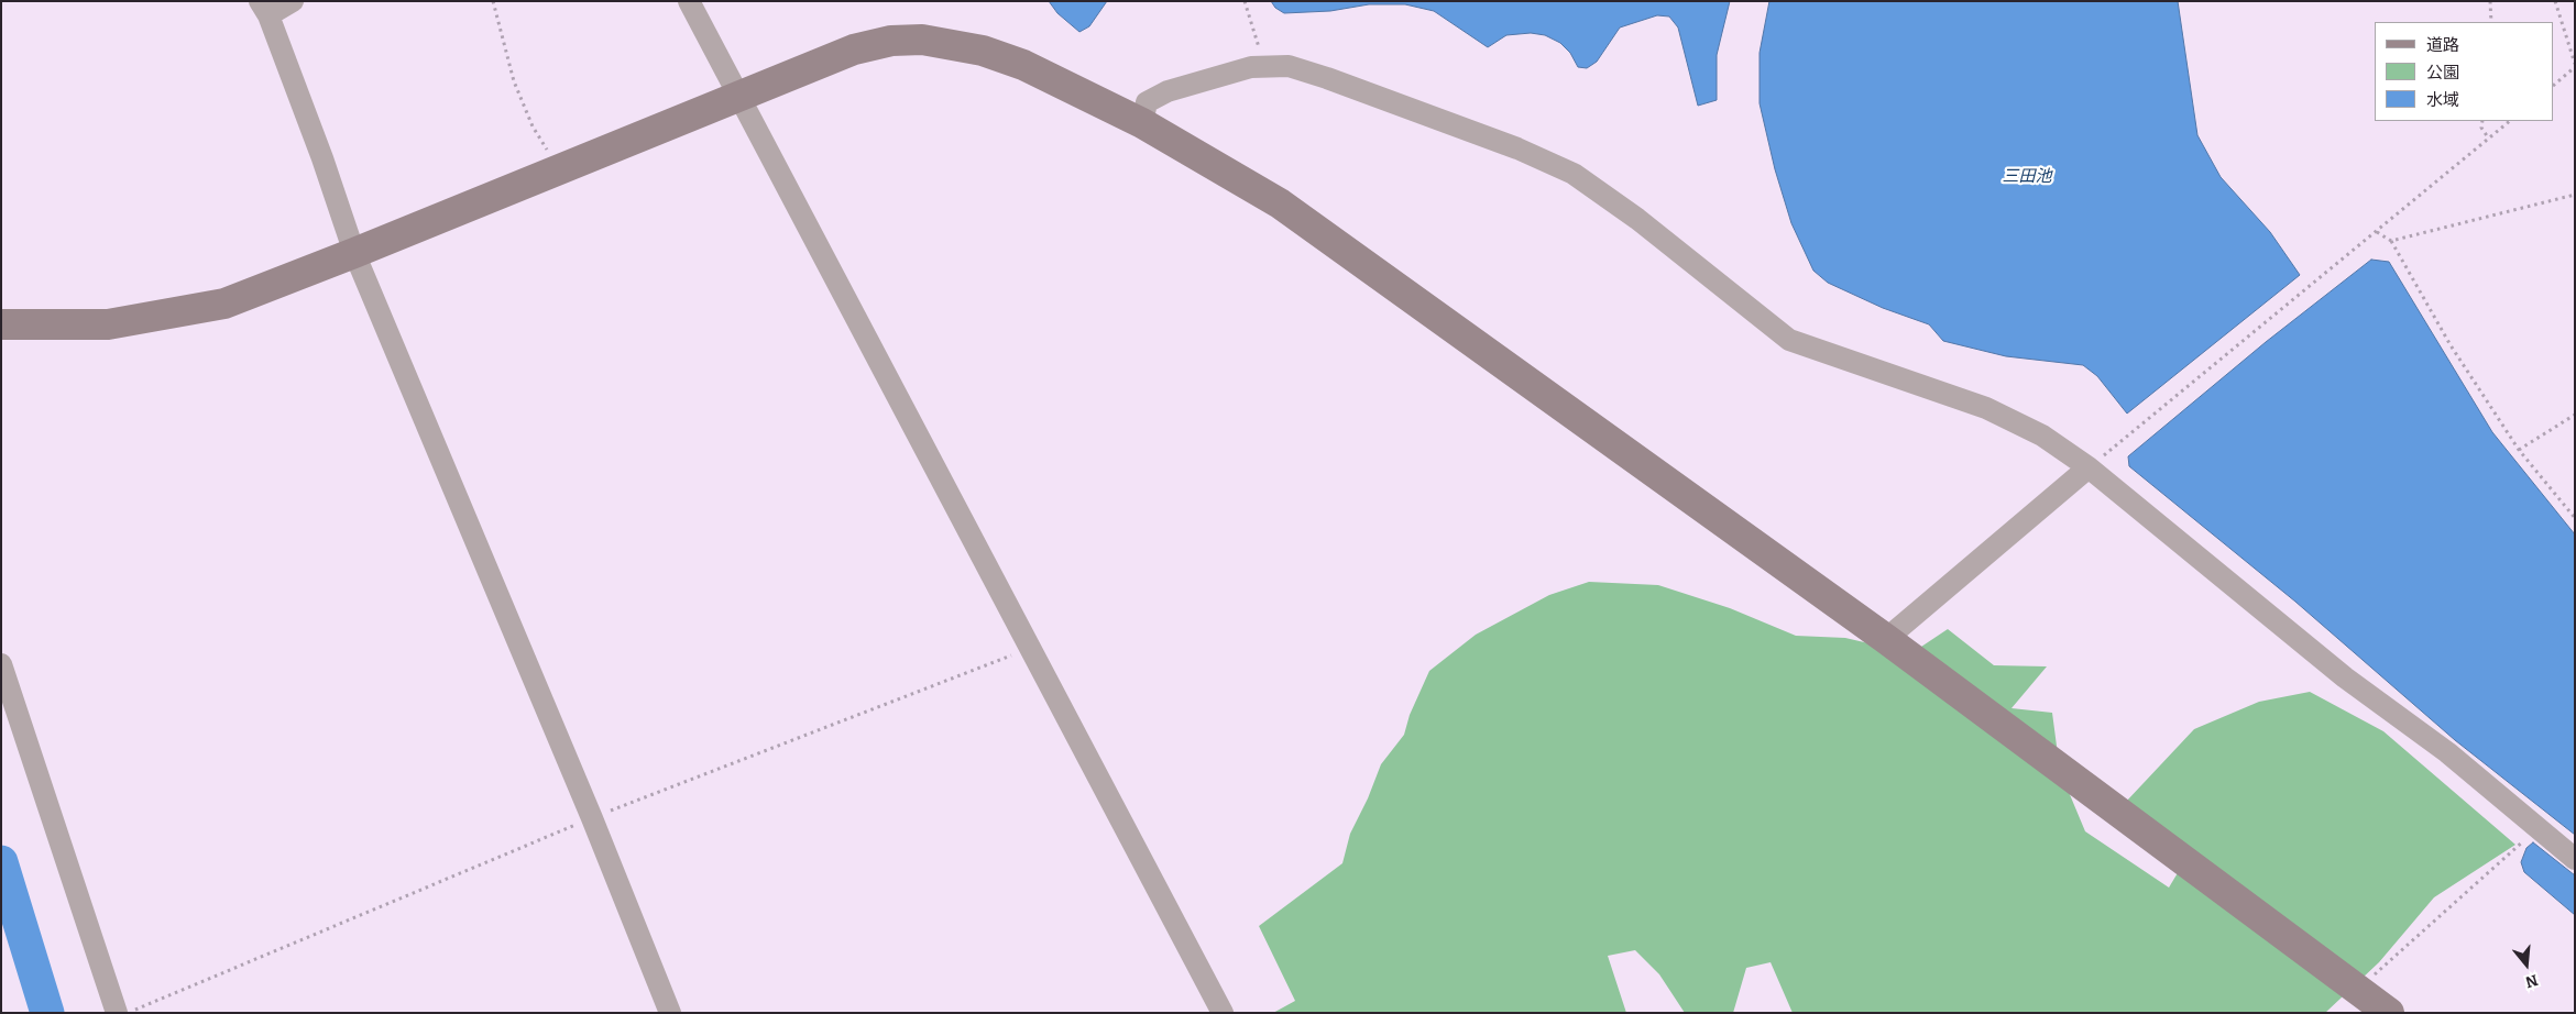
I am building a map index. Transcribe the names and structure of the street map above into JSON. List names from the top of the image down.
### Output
{
  "water": ["三田池"],
  "legend": ["道路", "公園", "水域"],
  "north": "bottom"
}
